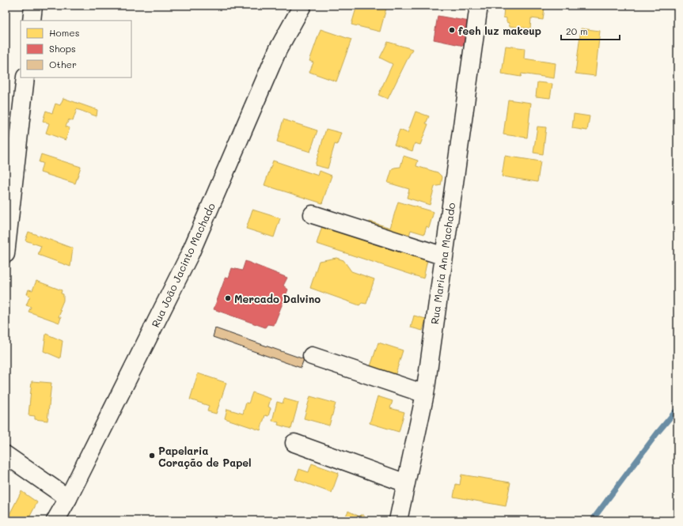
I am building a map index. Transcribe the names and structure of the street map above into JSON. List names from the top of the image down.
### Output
{
  "streets": {
    "street": ["Rua Maria Ana Machado", "Rua João Jacinto Machado"]
  },
  "places": ["feeh luz makeup", "Mercado Dalvino", "Papelaria Coração de Papel"],
  "legend": ["Homes", "Shops", "Other"],
  "scale_bar": "20 m"
}
